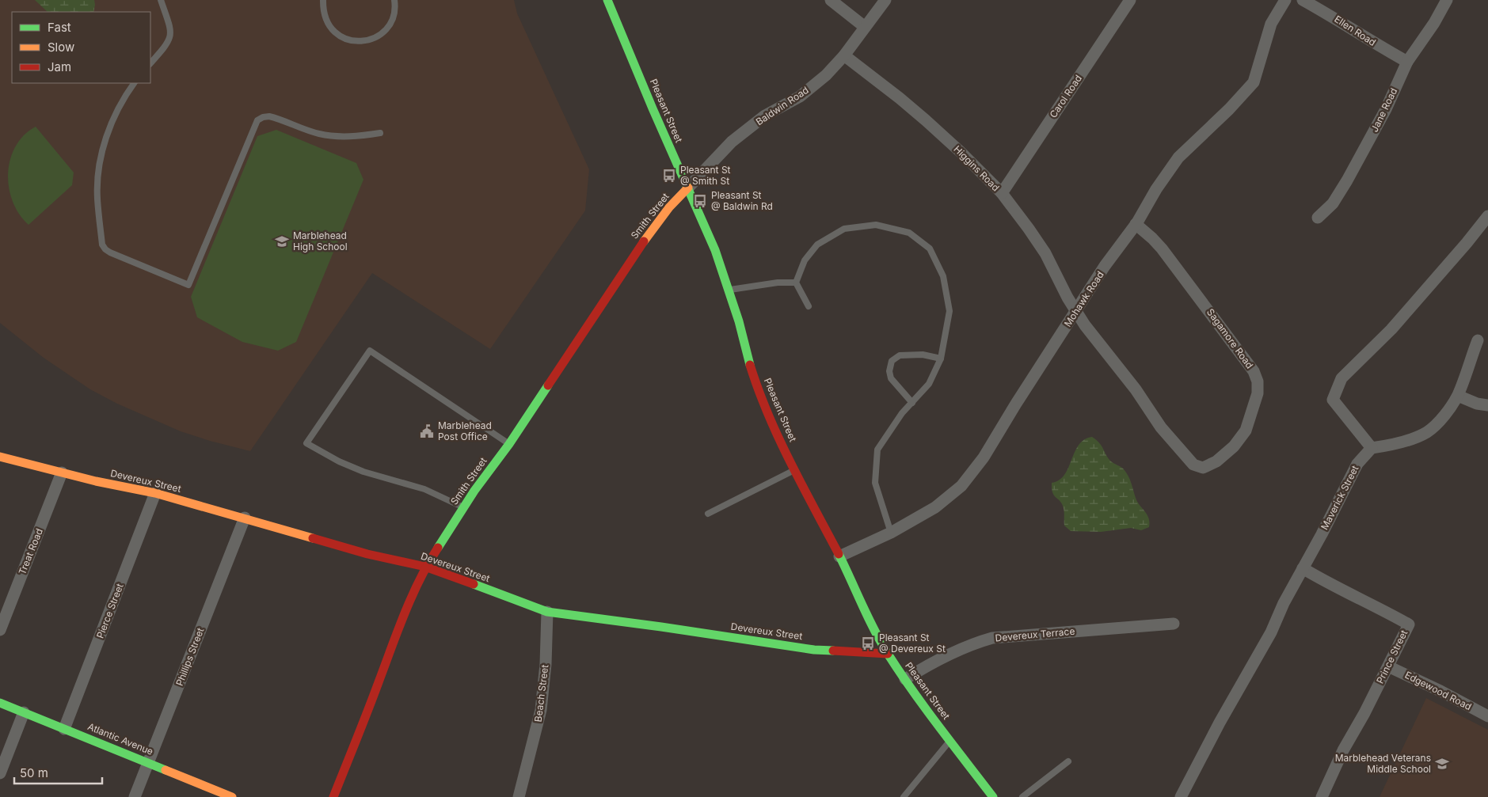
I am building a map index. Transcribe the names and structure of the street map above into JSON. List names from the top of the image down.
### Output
{
  "streets": {
    "street": [
      "Ellen Road",
      "Carol Road",
      "Baldwin Road",
      "Jane Road",
      "Pleasant Street",
      "Higgins Road",
      "Smith Street",
      "Mohawk Road",
      "Sagamore Road",
      "Devereux Street",
      "Maverick Street",
      "Treat Road",
      "Pierce Street",
      "Devereux Terrace",
      "Phillips Street",
      "Prince Street",
      "Edgewood Road",
      "Beach Street",
      "Atlantic Avenue"
    ]
  },
  "crossings": [
    ["Ellen Road", "Jane Road"],
    ["Carol Road", "Higgins Road"],
    ["Baldwin Road", "Pleasant Street"],
    ["Baldwin Road", "Higgins Road"],
    ["Baldwin Road", "Smith Street"],
    ["Pleasant Street", "Smith Street"],
    ["Pleasant Street", "Mohawk Road"],
    ["Pleasant Street", "Devereux Street"],
    ["Pleasant Street", "Devereux Terrace"],
    ["Higgins Road", "Mohawk Road"],
    ["Higgins Road", "Sagamore Road"],
    ["Smith Street", "Devereux Street"],
    ["Mohawk Road", "Sagamore Road"],
    ["Devereux Street", "Treat Road"],
    ["Devereux Street", "Pierce Street"],
    ["Devereux Street", "Phillips Street"],
    ["Devereux Street", "Beach Street"],
    ["Maverick Street", "Prince Street"],
    ["Pierce Street", "Atlantic Avenue"],
    ["Phillips Street", "Atlantic Avenue"],
    ["Prince Street", "Edgewood Road"]
  ],
  "places": {
    "bus stop": ["Pleasant St @ Smith St", "Pleasant St @ Baldwin Rd", "Pleasant St @ Devereux St"],
    "school or university": ["Marblehead High School", "Marblehead Veterans Middle School"],
    "public building": ["Marblehead Post Office"]
  },
  "legend": ["Fast", "Slow", "Jam"],
  "scale_bar": "50 m"
}
